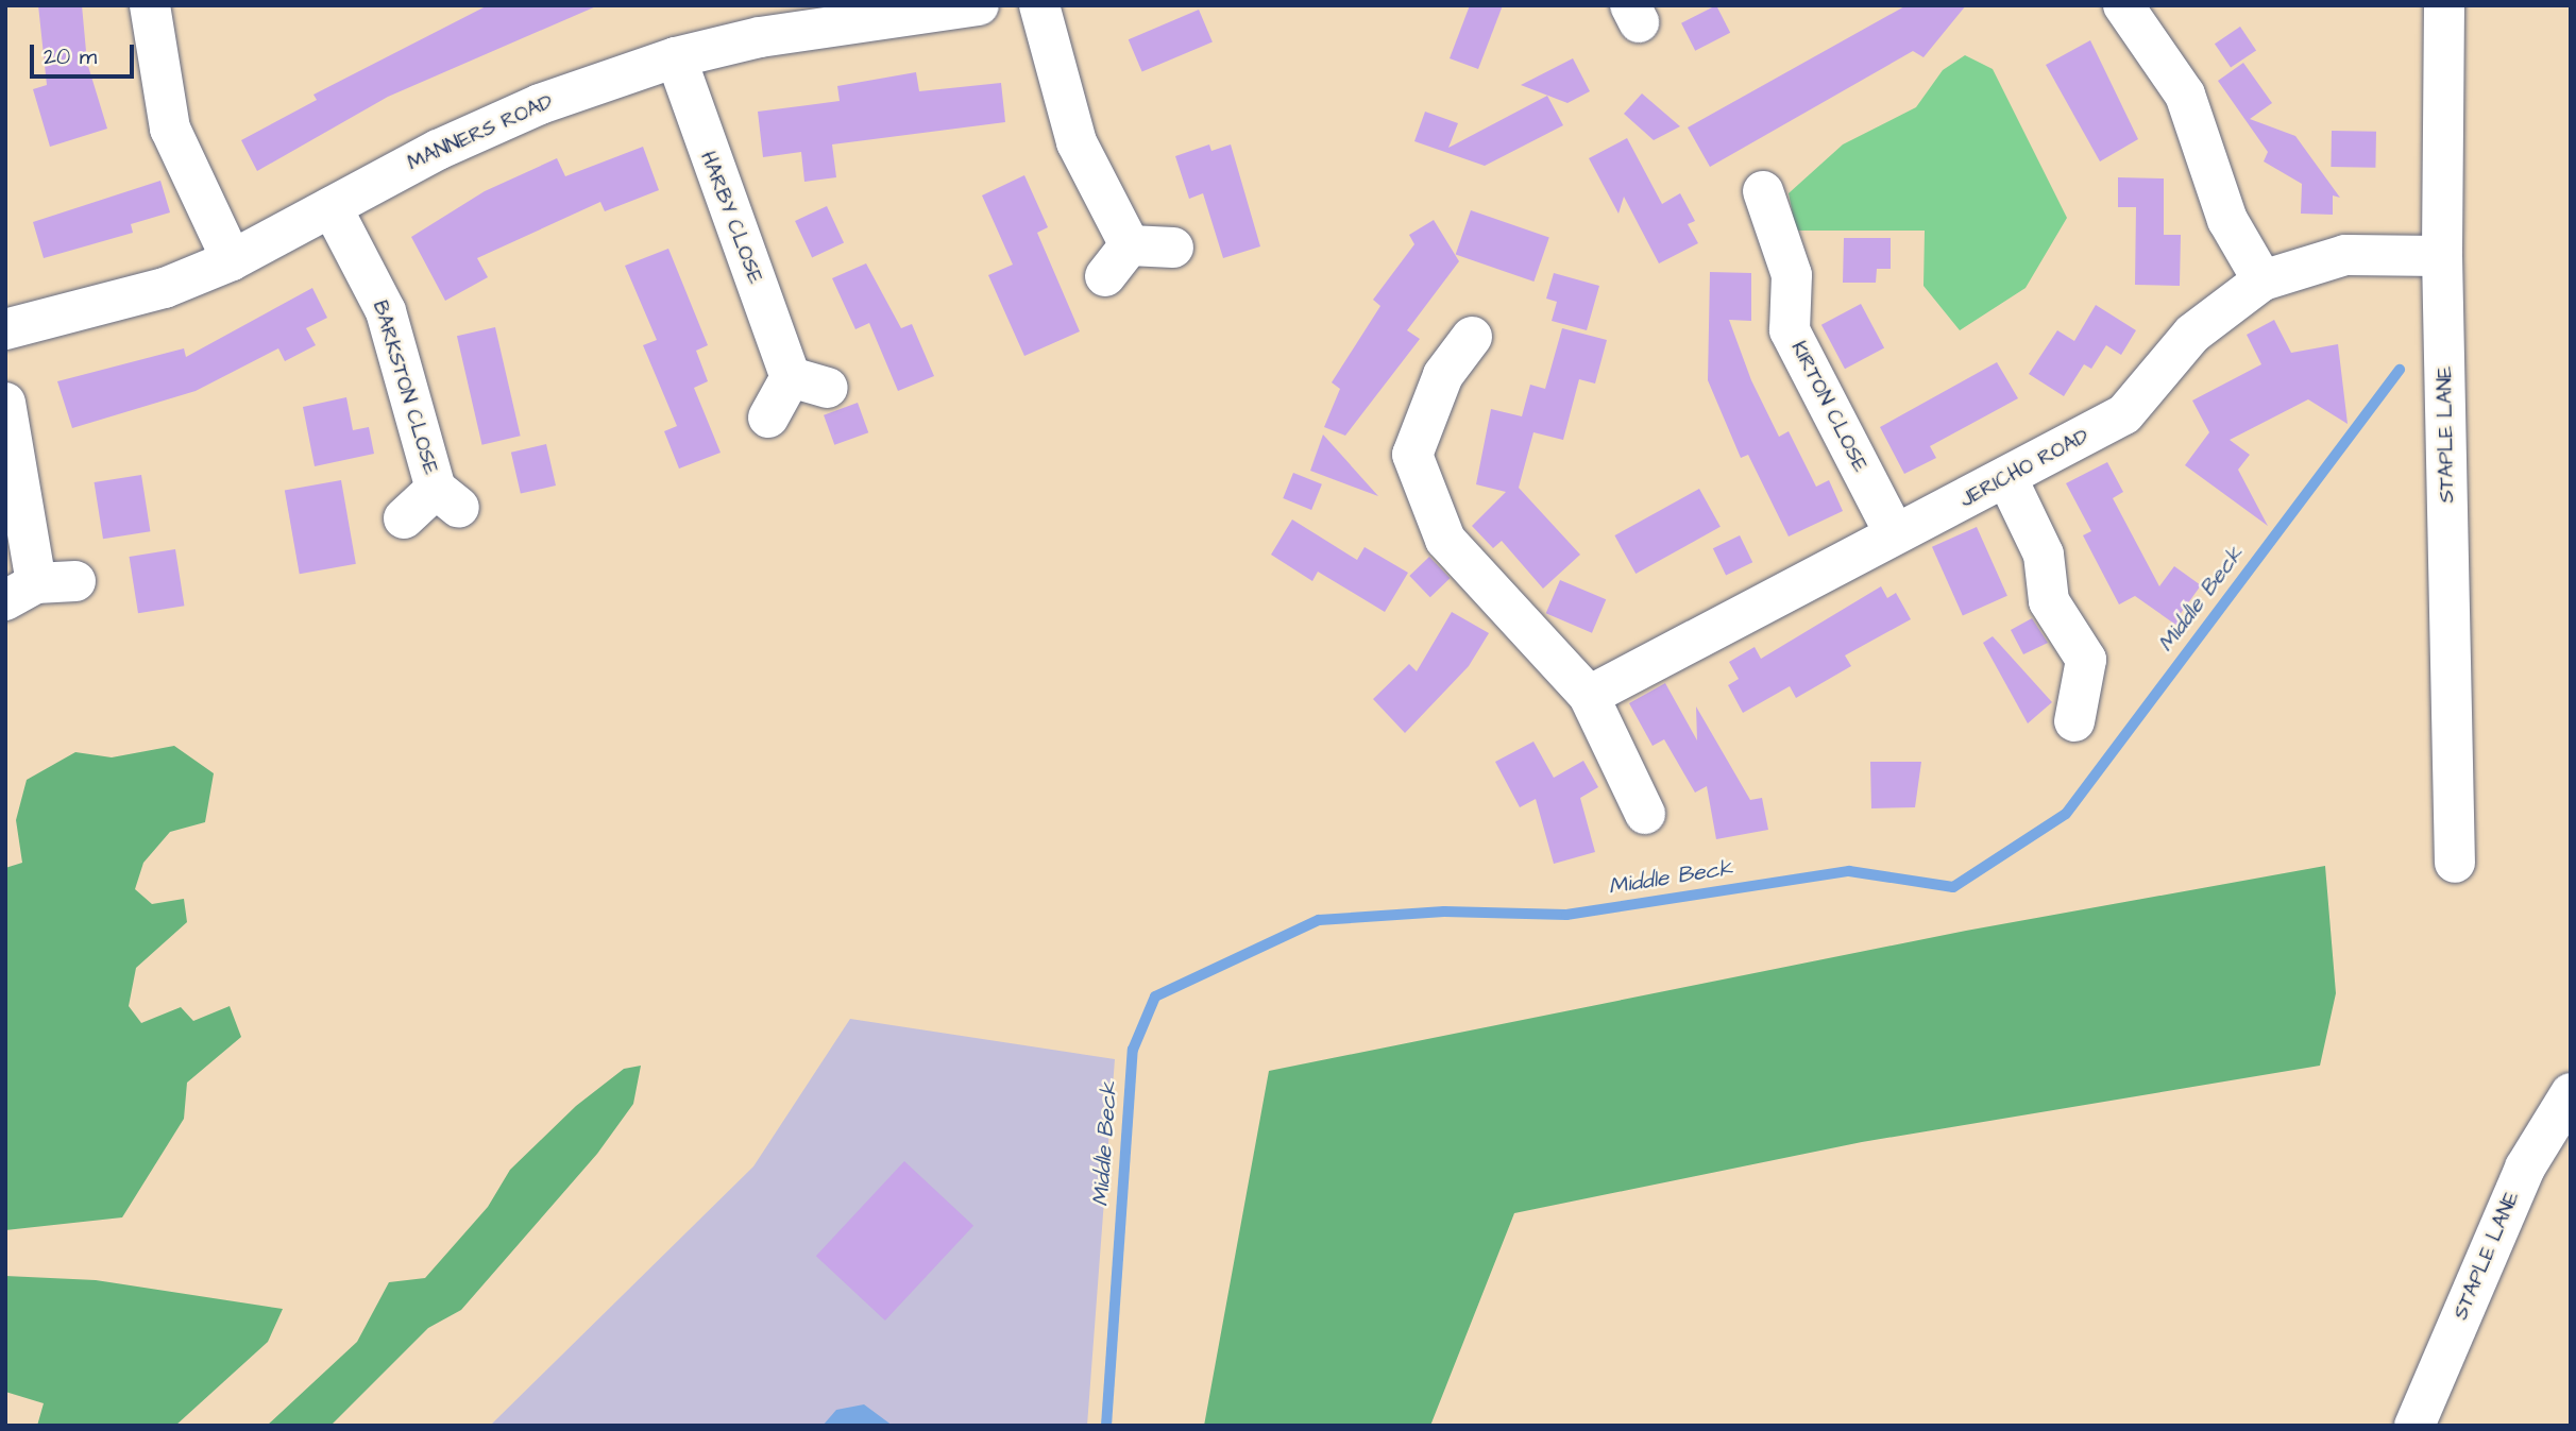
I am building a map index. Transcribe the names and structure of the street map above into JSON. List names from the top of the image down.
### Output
{
  "streets": {
    "street": [
      "MANNERS ROAD",
      "HARBY CLOSE",
      "BARKSTON CLOSE",
      "KIRTON CLOSE",
      "STAPLE LANE",
      "JERICHO ROAD"
    ]
  },
  "crossings": [
    ["MANNERS ROAD", "HARBY CLOSE"],
    ["MANNERS ROAD", "BARKSTON CLOSE"],
    ["KIRTON CLOSE", "JERICHO ROAD"],
    ["STAPLE LANE", "JERICHO ROAD"]
  ],
  "water": ["Middle Beck"],
  "scale_bar": "20 m"
}
